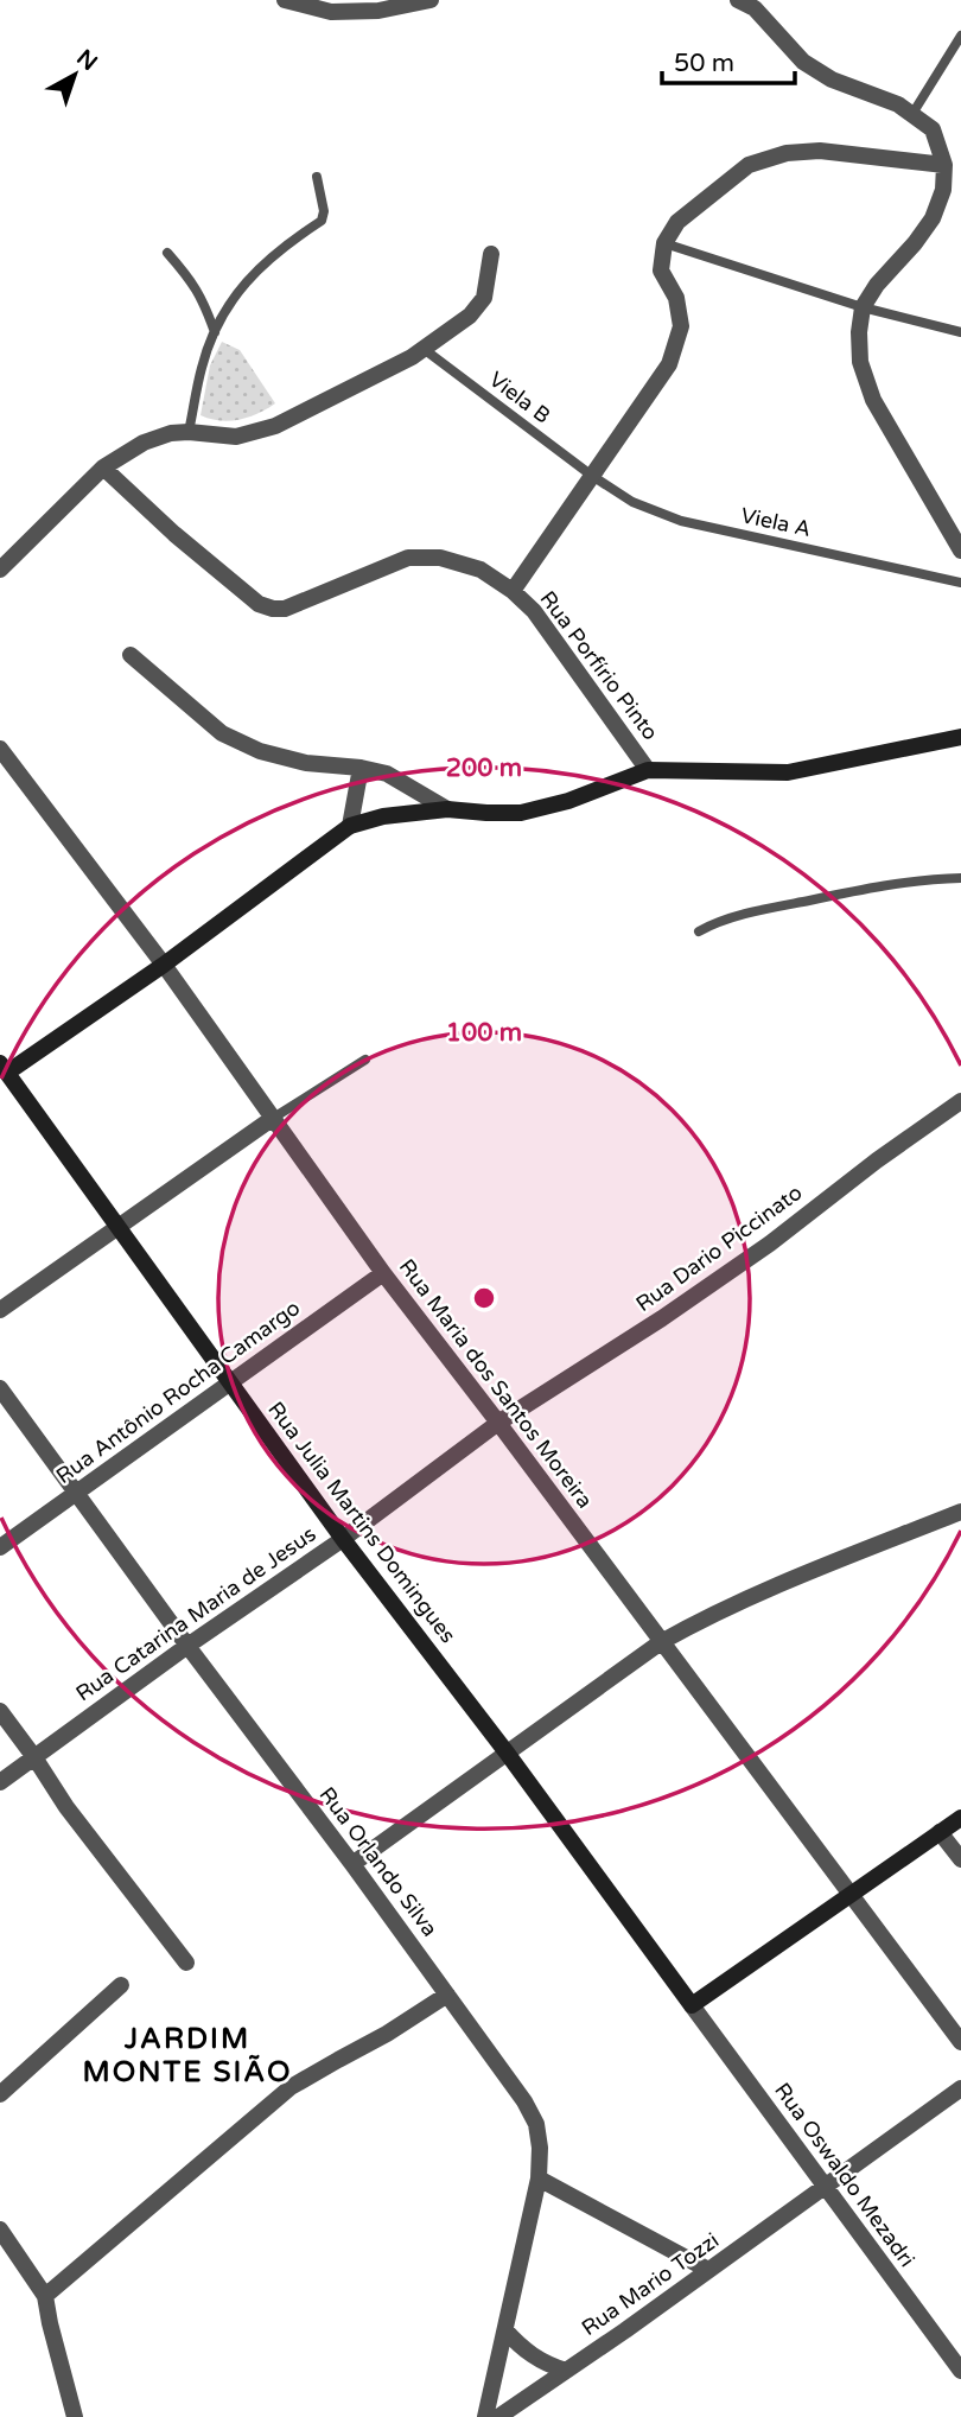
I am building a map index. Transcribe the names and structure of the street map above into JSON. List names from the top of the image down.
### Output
{
  "streets": {
    "main road": ["Rua Julia Martins Domingues"],
    "street": [
      "Rua Porfírio Pinto",
      "Rua Dario Piccinato",
      "Rua Maria dos Santos Moreira",
      "Rua Antônio Rocha Camargo",
      "Rua Catarina Maria de Jesus",
      "Rua Orlando Silva",
      "Rua Oswaldo Mezadri",
      "Rua Mario Tozzi"
    ],
    "lane": ["Viela B", "Viela A"]
  },
  "crossings": [
    ["Viela B", "Viela A"],
    ["Rua Dario Piccinato", "Rua Maria dos Santos Moreira"],
    ["Rua Dario Piccinato", "Rua Catarina Maria de Jesus"],
    ["Rua Maria dos Santos Moreira", "Rua Antônio Rocha Camargo"],
    ["Rua Maria dos Santos Moreira", "Rua Catarina Maria de Jesus"],
    ["Rua Antônio Rocha Camargo", "Rua Julia Martins Domingues"],
    ["Rua Antônio Rocha Camargo", "Rua Orlando Silva"],
    ["Rua Julia Martins Domingues", "Rua Catarina Maria de Jesus"],
    ["Rua Julia Martins Domingues", "Rua Oswaldo Mezadri"],
    ["Rua Catarina Maria de Jesus", "Rua Orlando Silva"],
    ["Rua Oswaldo Mezadri", "Rua Mario Tozzi"]
  ],
  "districts": ["JARDIM MONTE SIÃO"],
  "scale_bar": "50 m",
  "north": "top right",
  "rings": ["200 m", "100 m"]
}
